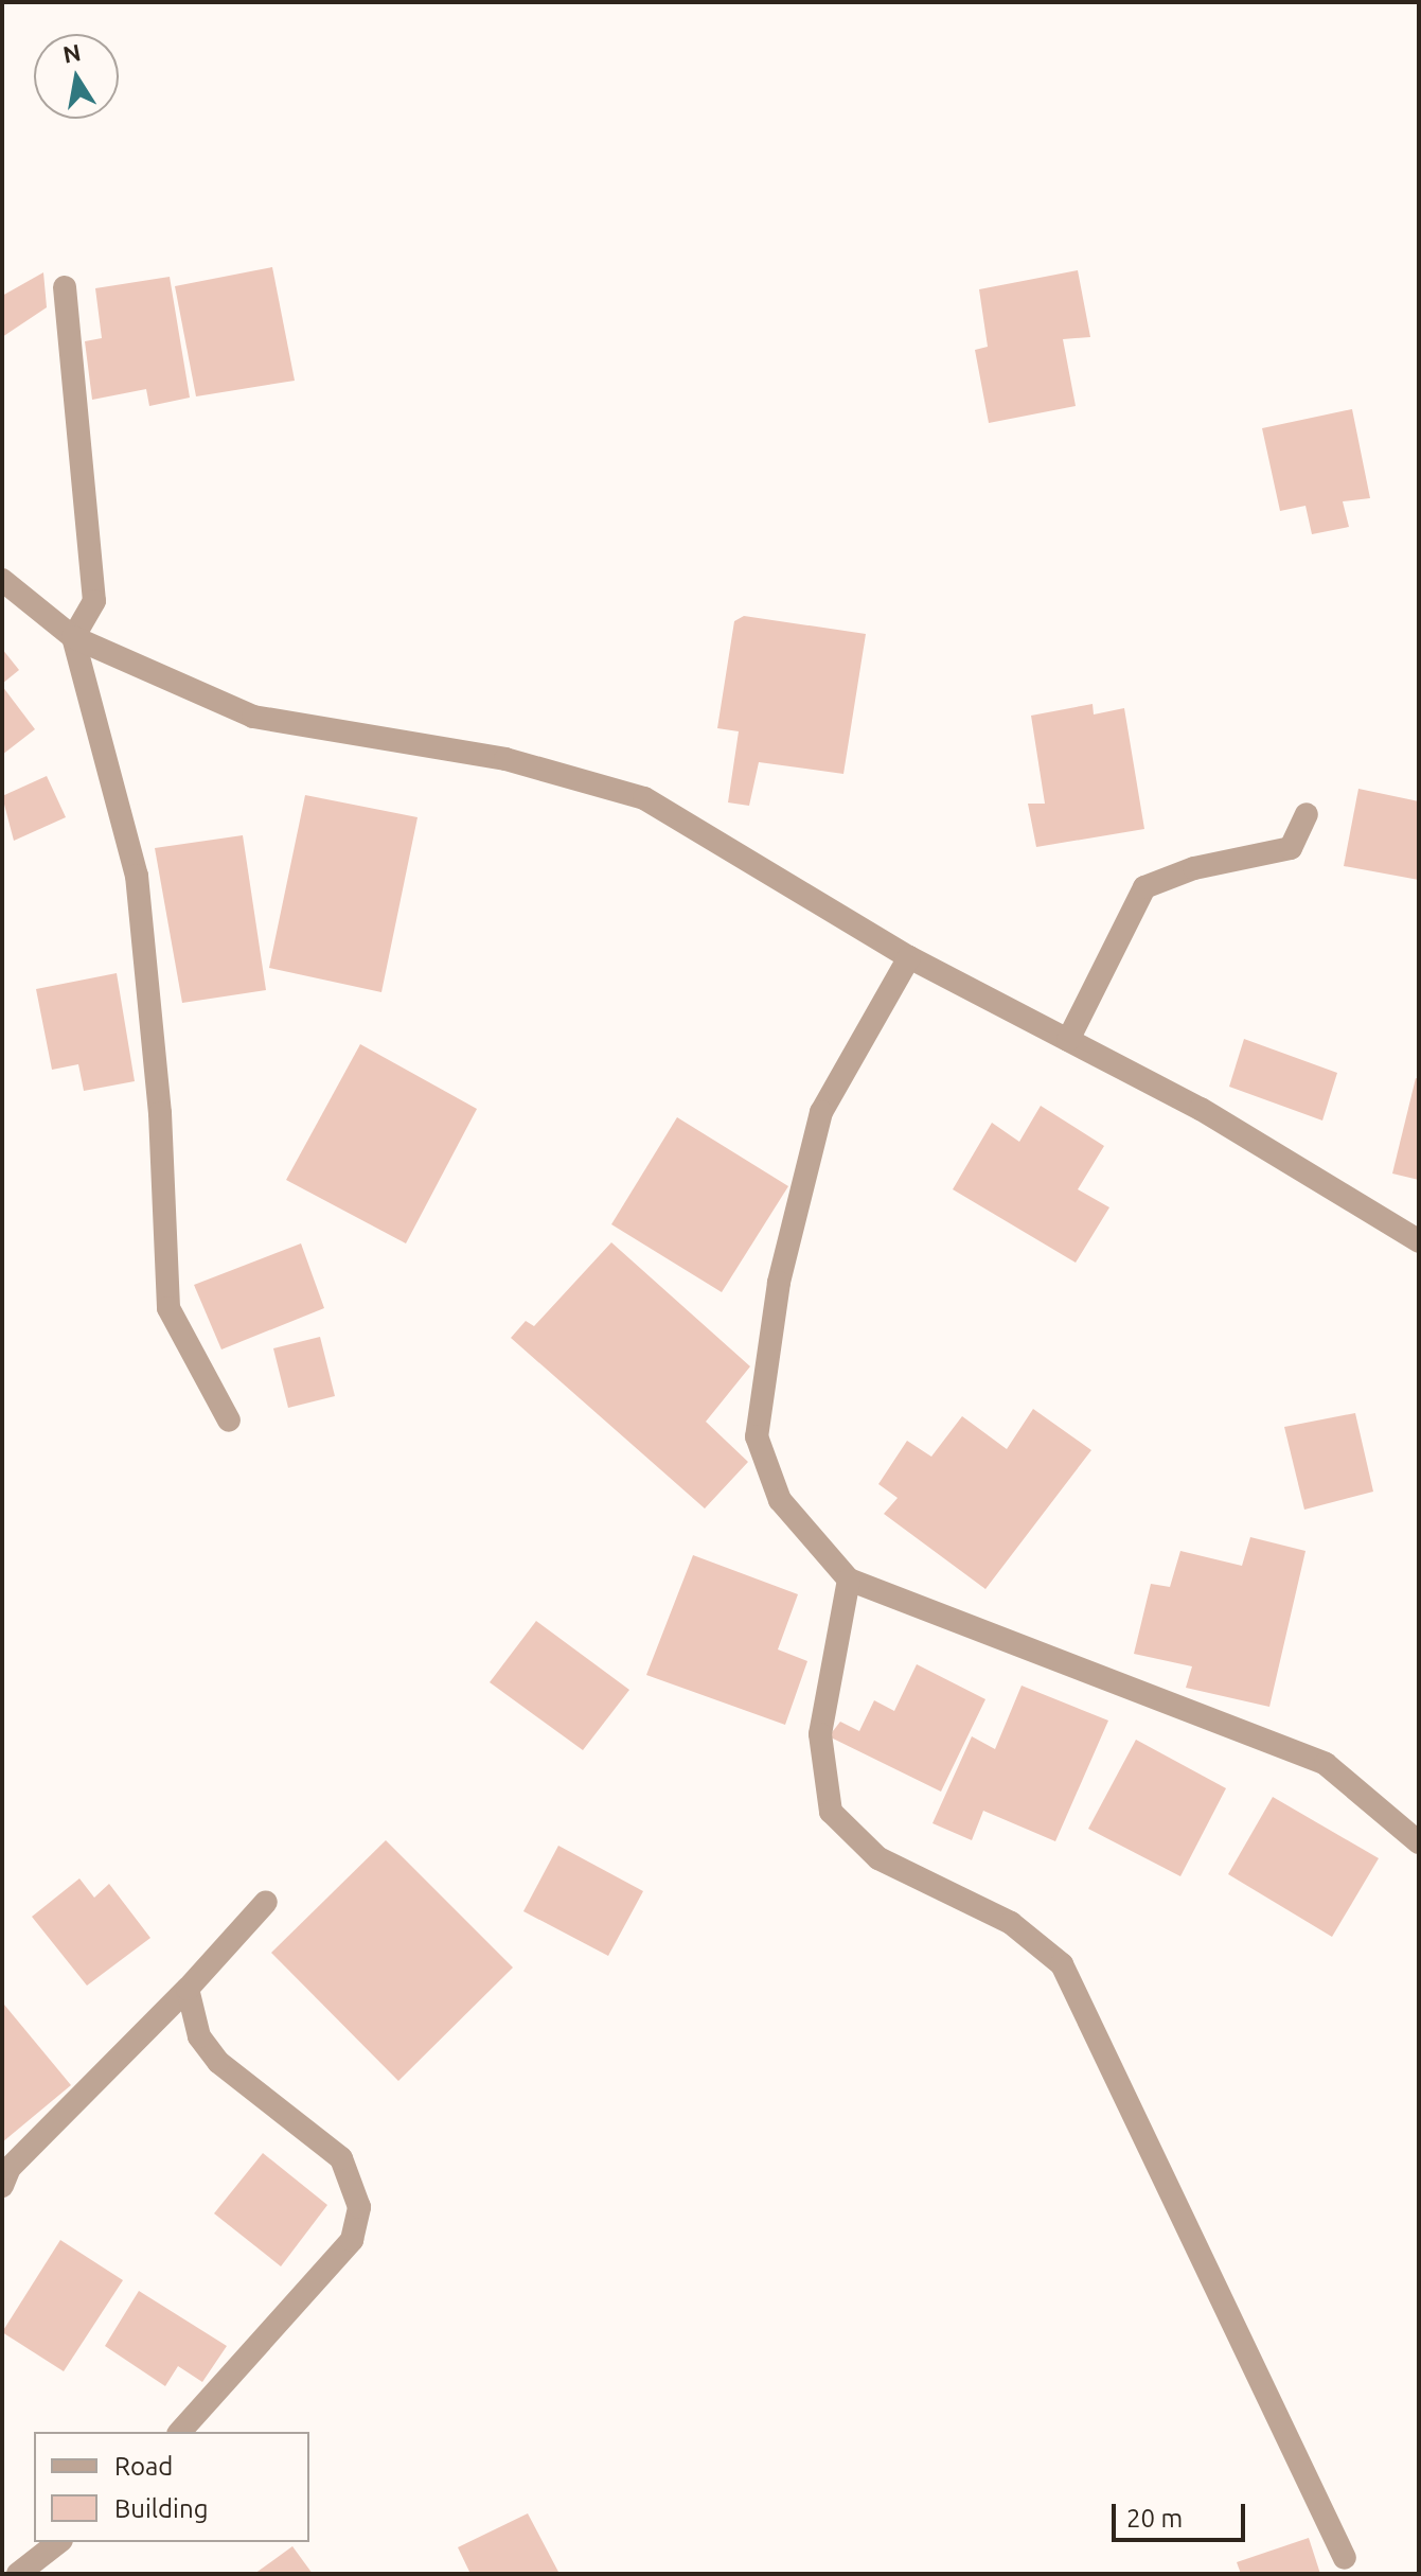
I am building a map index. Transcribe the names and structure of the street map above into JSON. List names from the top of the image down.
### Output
{
  "legend": ["Road", "Building"],
  "scale_bar": "20 m",
  "north": "top"
}
